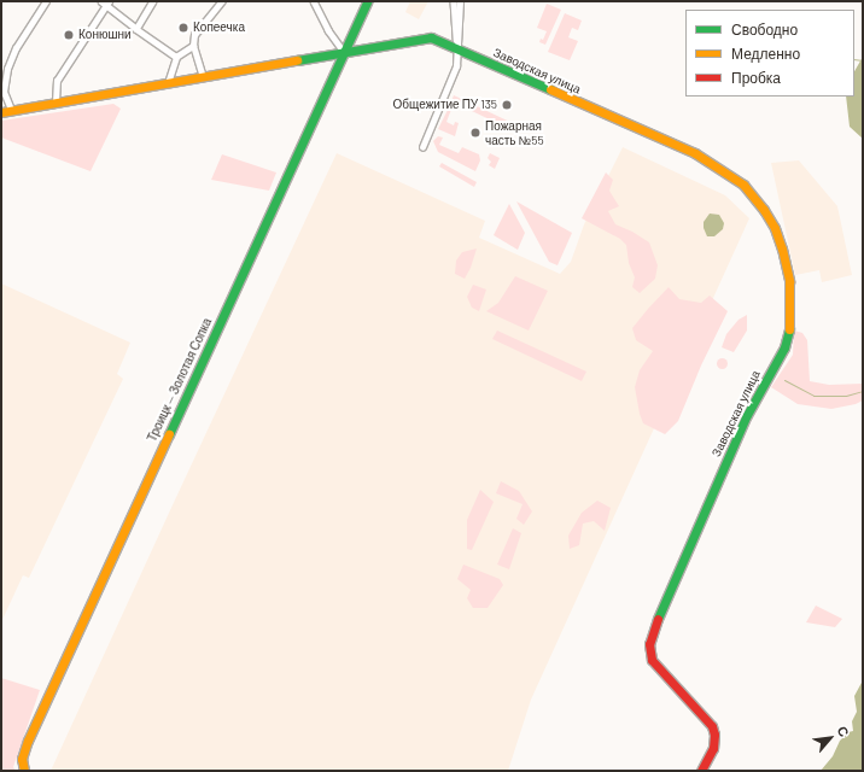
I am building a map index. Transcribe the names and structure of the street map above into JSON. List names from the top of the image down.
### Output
{
  "streets": {
    "street": ["Заводская улица", "Троицк — Золотая Сопка"]
  },
  "crossings": [
    ["Заводская улица", "Троицк — Золотая Сопка"]
  ],
  "places": [
    "Копеечка",
    "Конюшни",
    "Общежитие ПУ 135",
    "Пожарная часть №55"
  ],
  "legend": ["Свободно", "Медленно", "Пробка"],
  "north": "top right"
}
